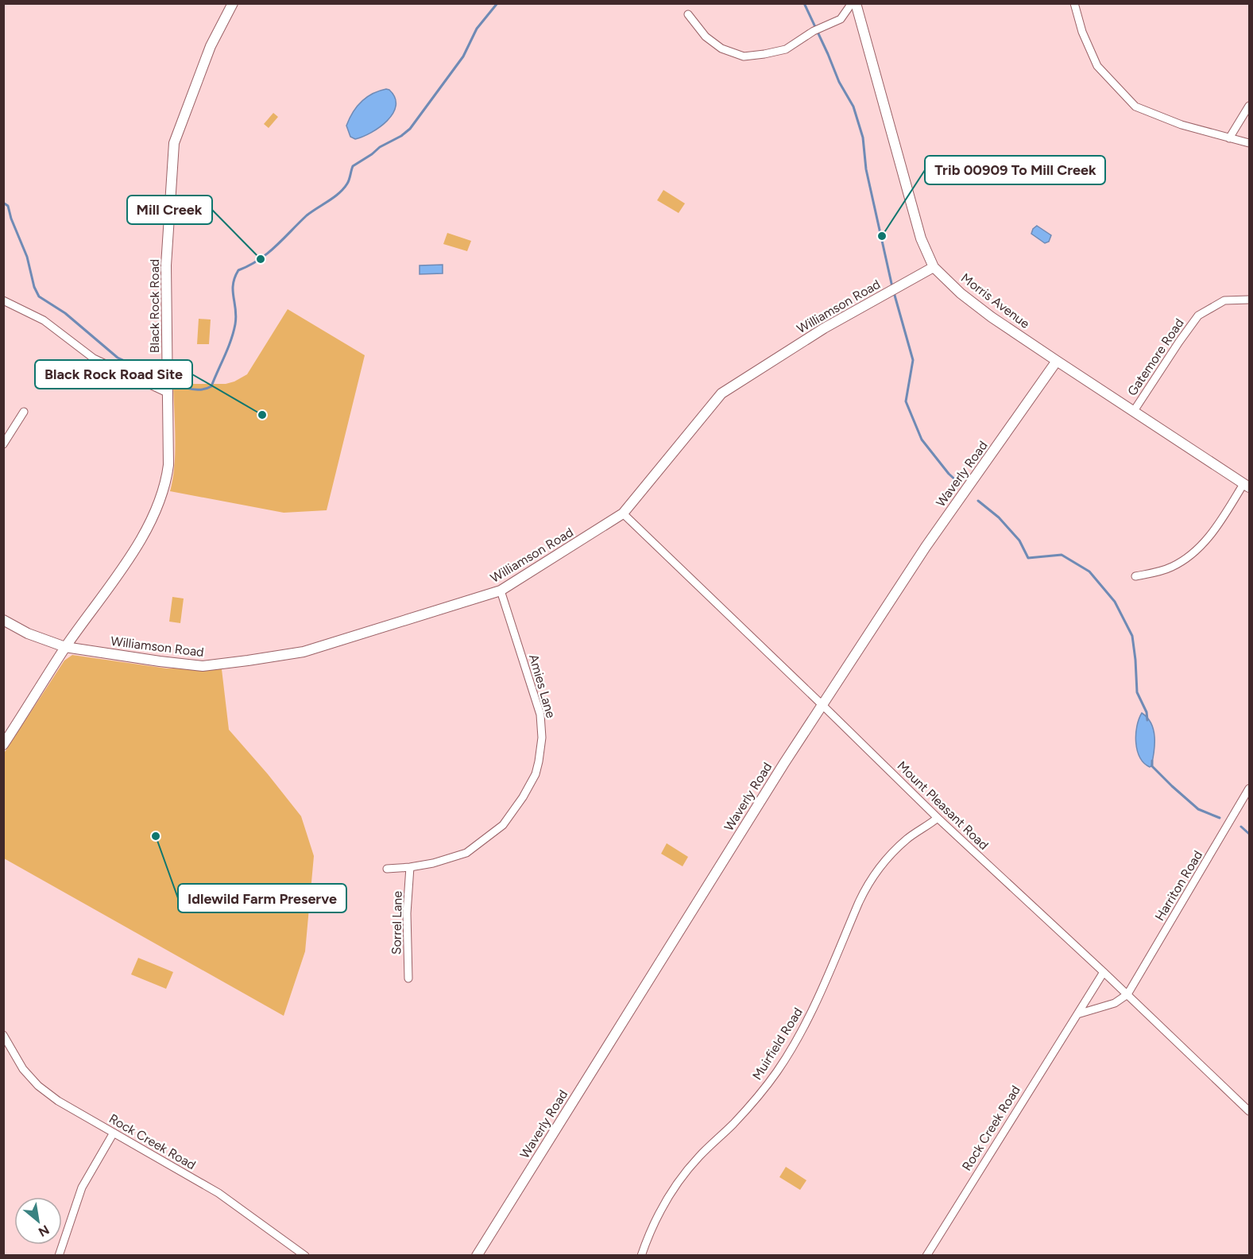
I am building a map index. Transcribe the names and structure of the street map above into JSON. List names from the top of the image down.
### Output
{
  "streets": {
    "street": [
      "Morris Avenue",
      "Black Rock Road",
      "Williamson Road",
      "Gatemore Road",
      "Waverly Road",
      "Amies Lane",
      "Mount Pleasant Road",
      "Harriton Road",
      "Sorrel Lane",
      "Muirfield Road",
      "Rock Creek Road"
    ]
  },
  "crossings": [
    ["Morris Avenue", "Williamson Road"],
    ["Morris Avenue", "Gatemore Road"],
    ["Morris Avenue", "Waverly Road"],
    ["Black Rock Road", "Williamson Road"],
    ["Williamson Road", "Amies Lane"],
    ["Williamson Road", "Mount Pleasant Road"],
    ["Waverly Road", "Mount Pleasant Road"],
    ["Amies Lane", "Sorrel Lane"],
    ["Mount Pleasant Road", "Harriton Road"],
    ["Mount Pleasant Road", "Muirfield Road"],
    ["Mount Pleasant Road", "Rock Creek Road"]
  ],
  "places": [
    "Trib 00909 To Mill Creek",
    "Mill Creek",
    "Black Rock Road Site",
    "Idlewild Farm Preserve"
  ],
  "north": "bottom right"
}
